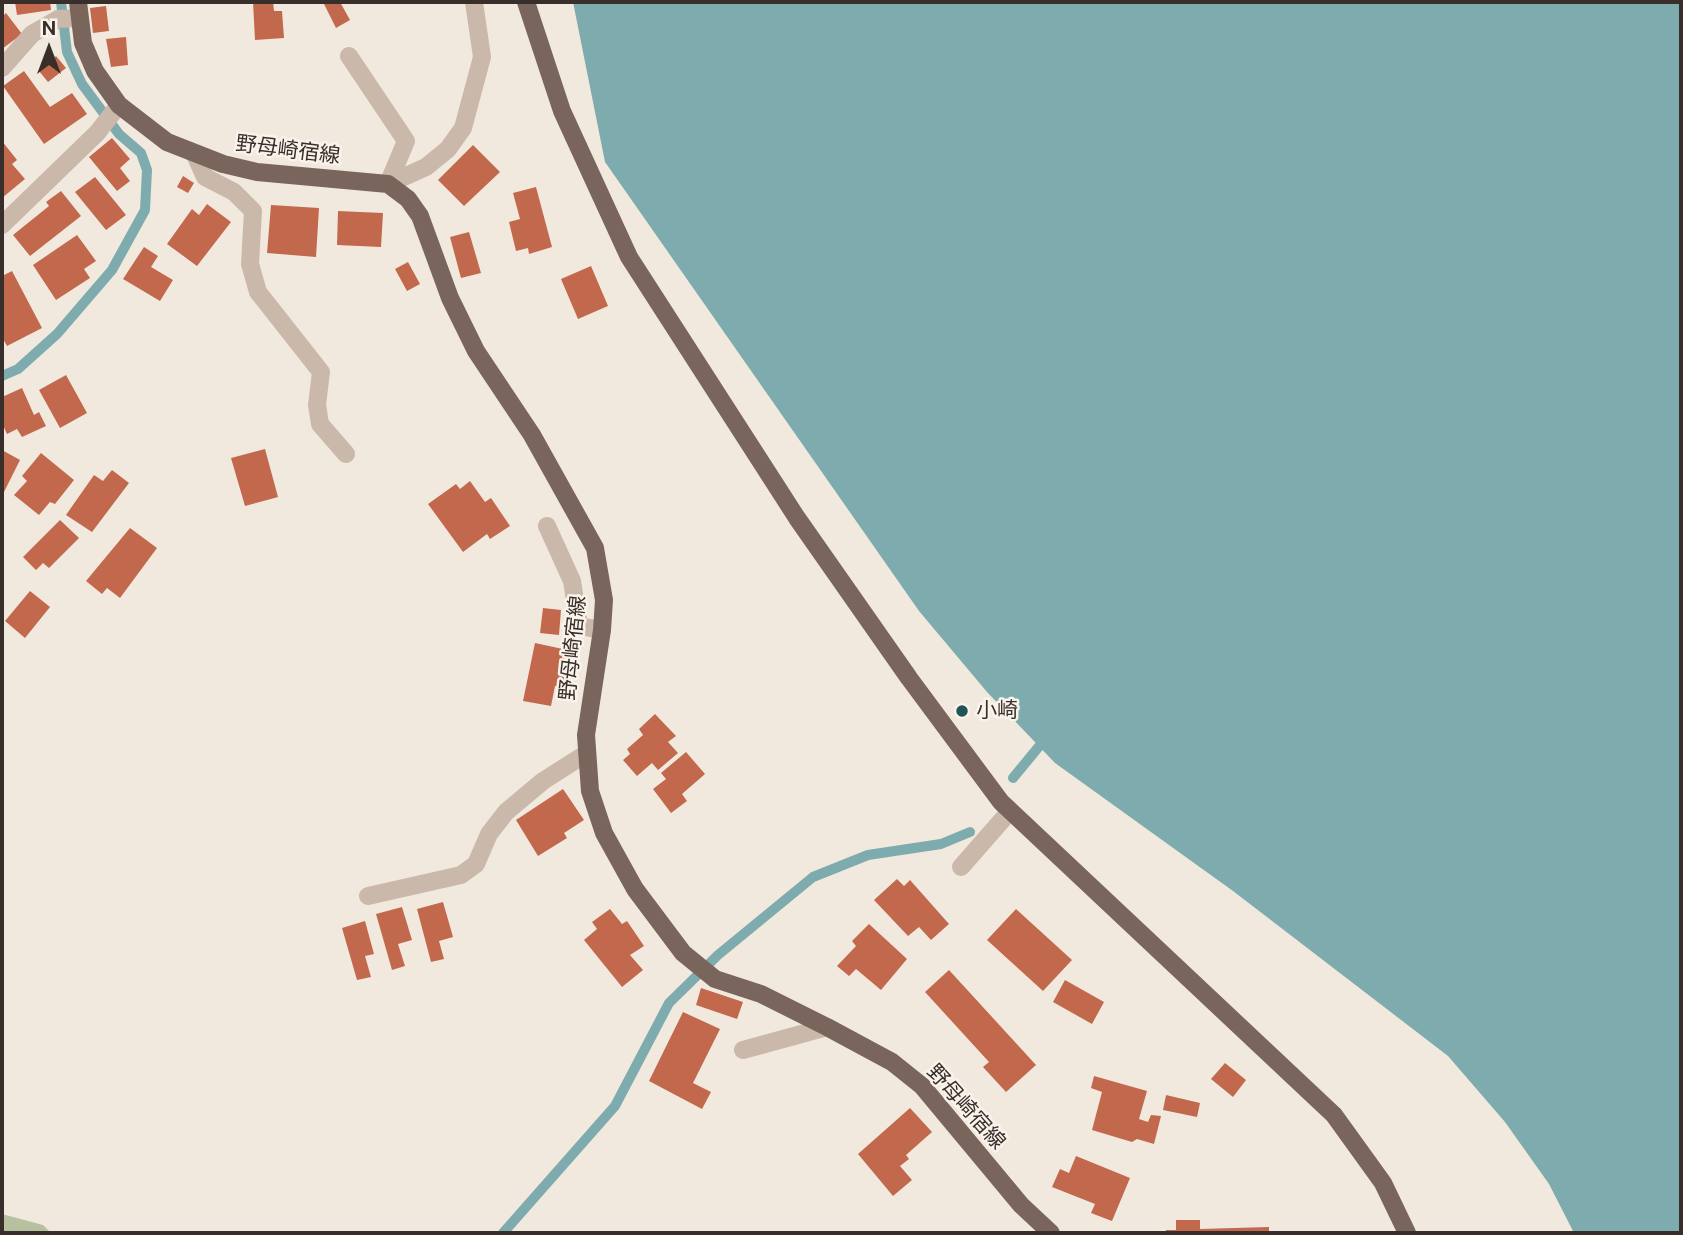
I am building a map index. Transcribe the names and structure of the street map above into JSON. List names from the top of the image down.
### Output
{
  "streets": {
    "main road": ["野母崎宿線"]
  },
  "places": ["小崎"],
  "north": "top"
}
